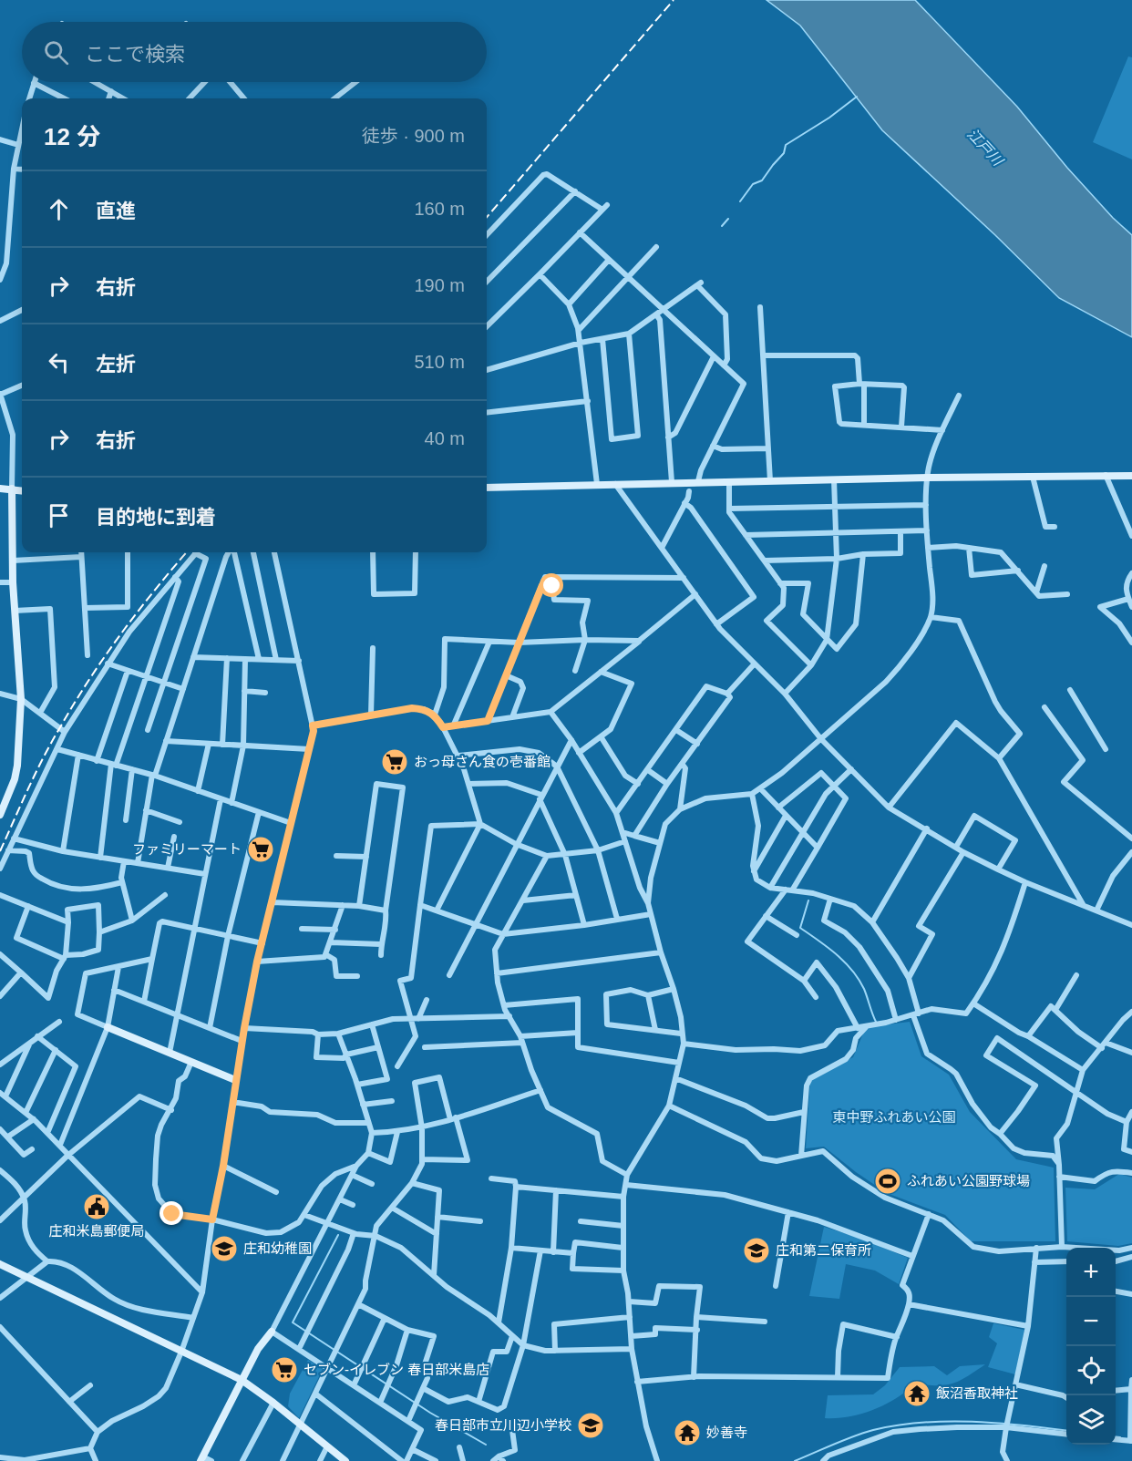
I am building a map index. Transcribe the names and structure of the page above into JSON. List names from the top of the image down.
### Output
{
  "water": ["江戸川"],
  "parks": ["東中野ふれあい公園"],
  "places": {
    "supermarket": ["おっ母さん食の壱番館", "ファミリーマート", "セブン-イレブン 春日部米島店"],
    "sports": ["ふれあい公園野球場"],
    "public building": ["庄和米島郵便局"],
    "school or university": ["庄和幼稚園", "庄和第二保育所", "春日部市立川辺小学校"],
    "temple": ["飯沼香取神社", "妙善寺"]
  },
  "page": {
    "search": "ここで検索",
    "heading": ["12 分", "徒歩 · 900 m"],
    "list": [
      ["直進", "160 m"],
      ["右折", "190 m"],
      ["左折", "510 m"],
      ["右折", "40 m"],
      "目的地に到着"
    ],
    "map_buttons": ["+", "−"]
  }
}
